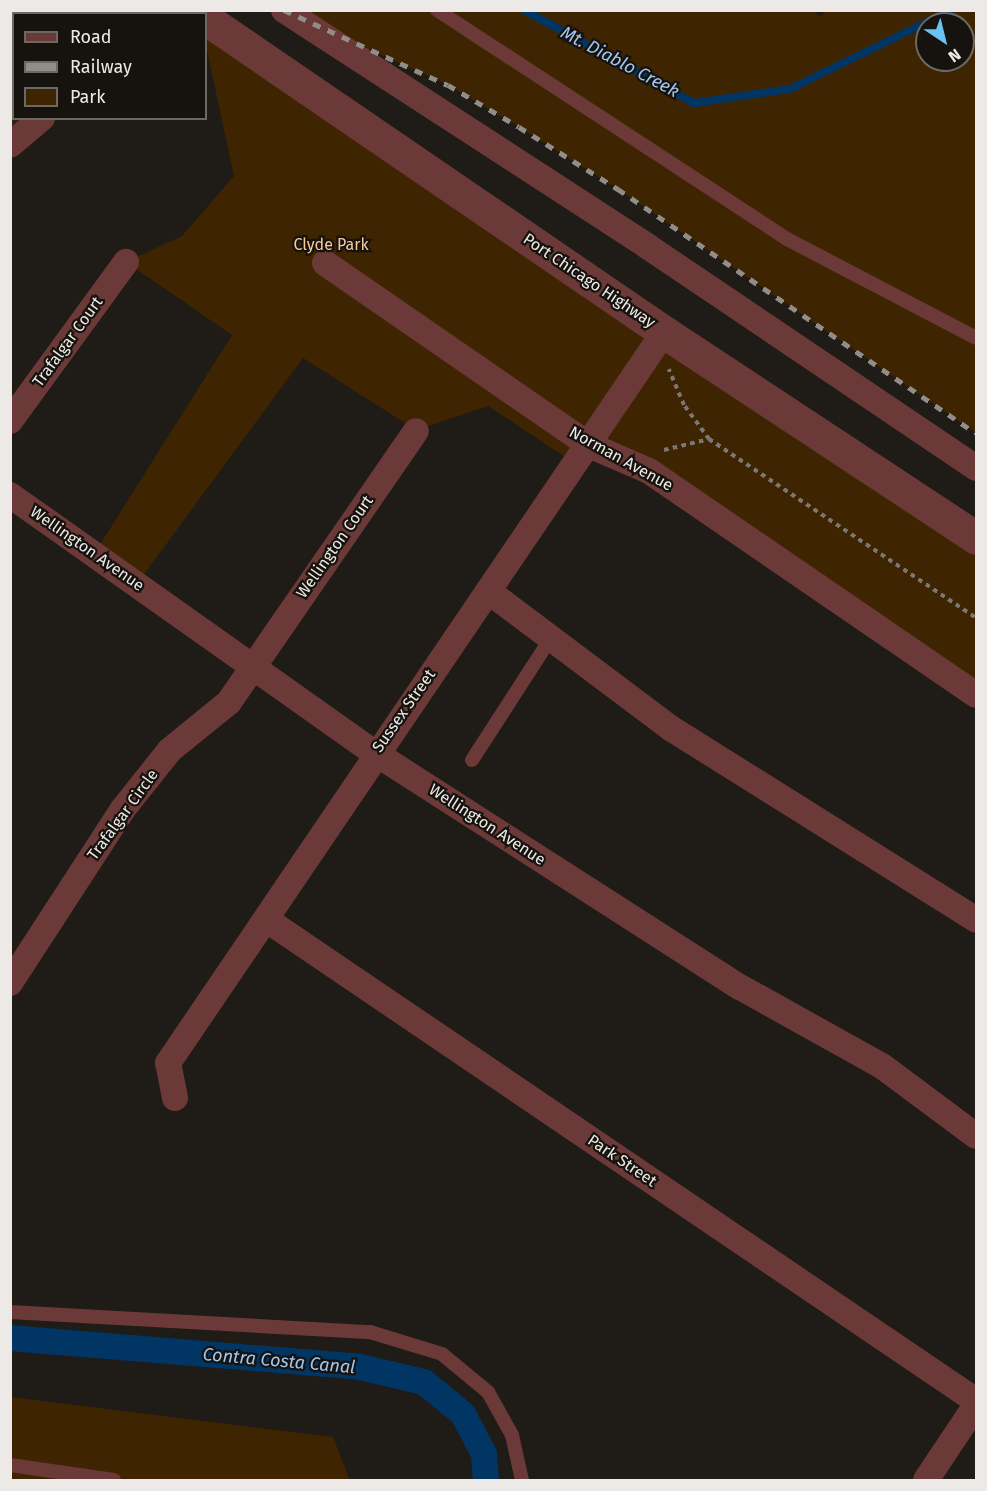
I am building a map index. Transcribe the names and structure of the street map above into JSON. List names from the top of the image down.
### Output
{
  "streets": {
    "street": [
      "Port Chicago Highway",
      "Trafalgar Court",
      "Norman Avenue",
      "Wellington Court",
      "Wellington Avenue",
      "Sussex Street",
      "Trafalgar Circle",
      "Park Street"
    ]
  },
  "crossings": [
    ["Port Chicago Highway", "Sussex Street"],
    ["Norman Avenue", "Sussex Street"],
    ["Wellington Court", "Wellington Avenue"],
    ["Wellington Court", "Trafalgar Circle"],
    ["Wellington Avenue", "Sussex Street"],
    ["Wellington Avenue", "Trafalgar Circle"],
    ["Sussex Street", "Park Street"]
  ],
  "water": ["Mt. Diablo Creek", "Contra Costa Canal"],
  "parks": ["Clyde Park"],
  "legend": ["Road", "Railway", "Park"],
  "north": "bottom right"
}
